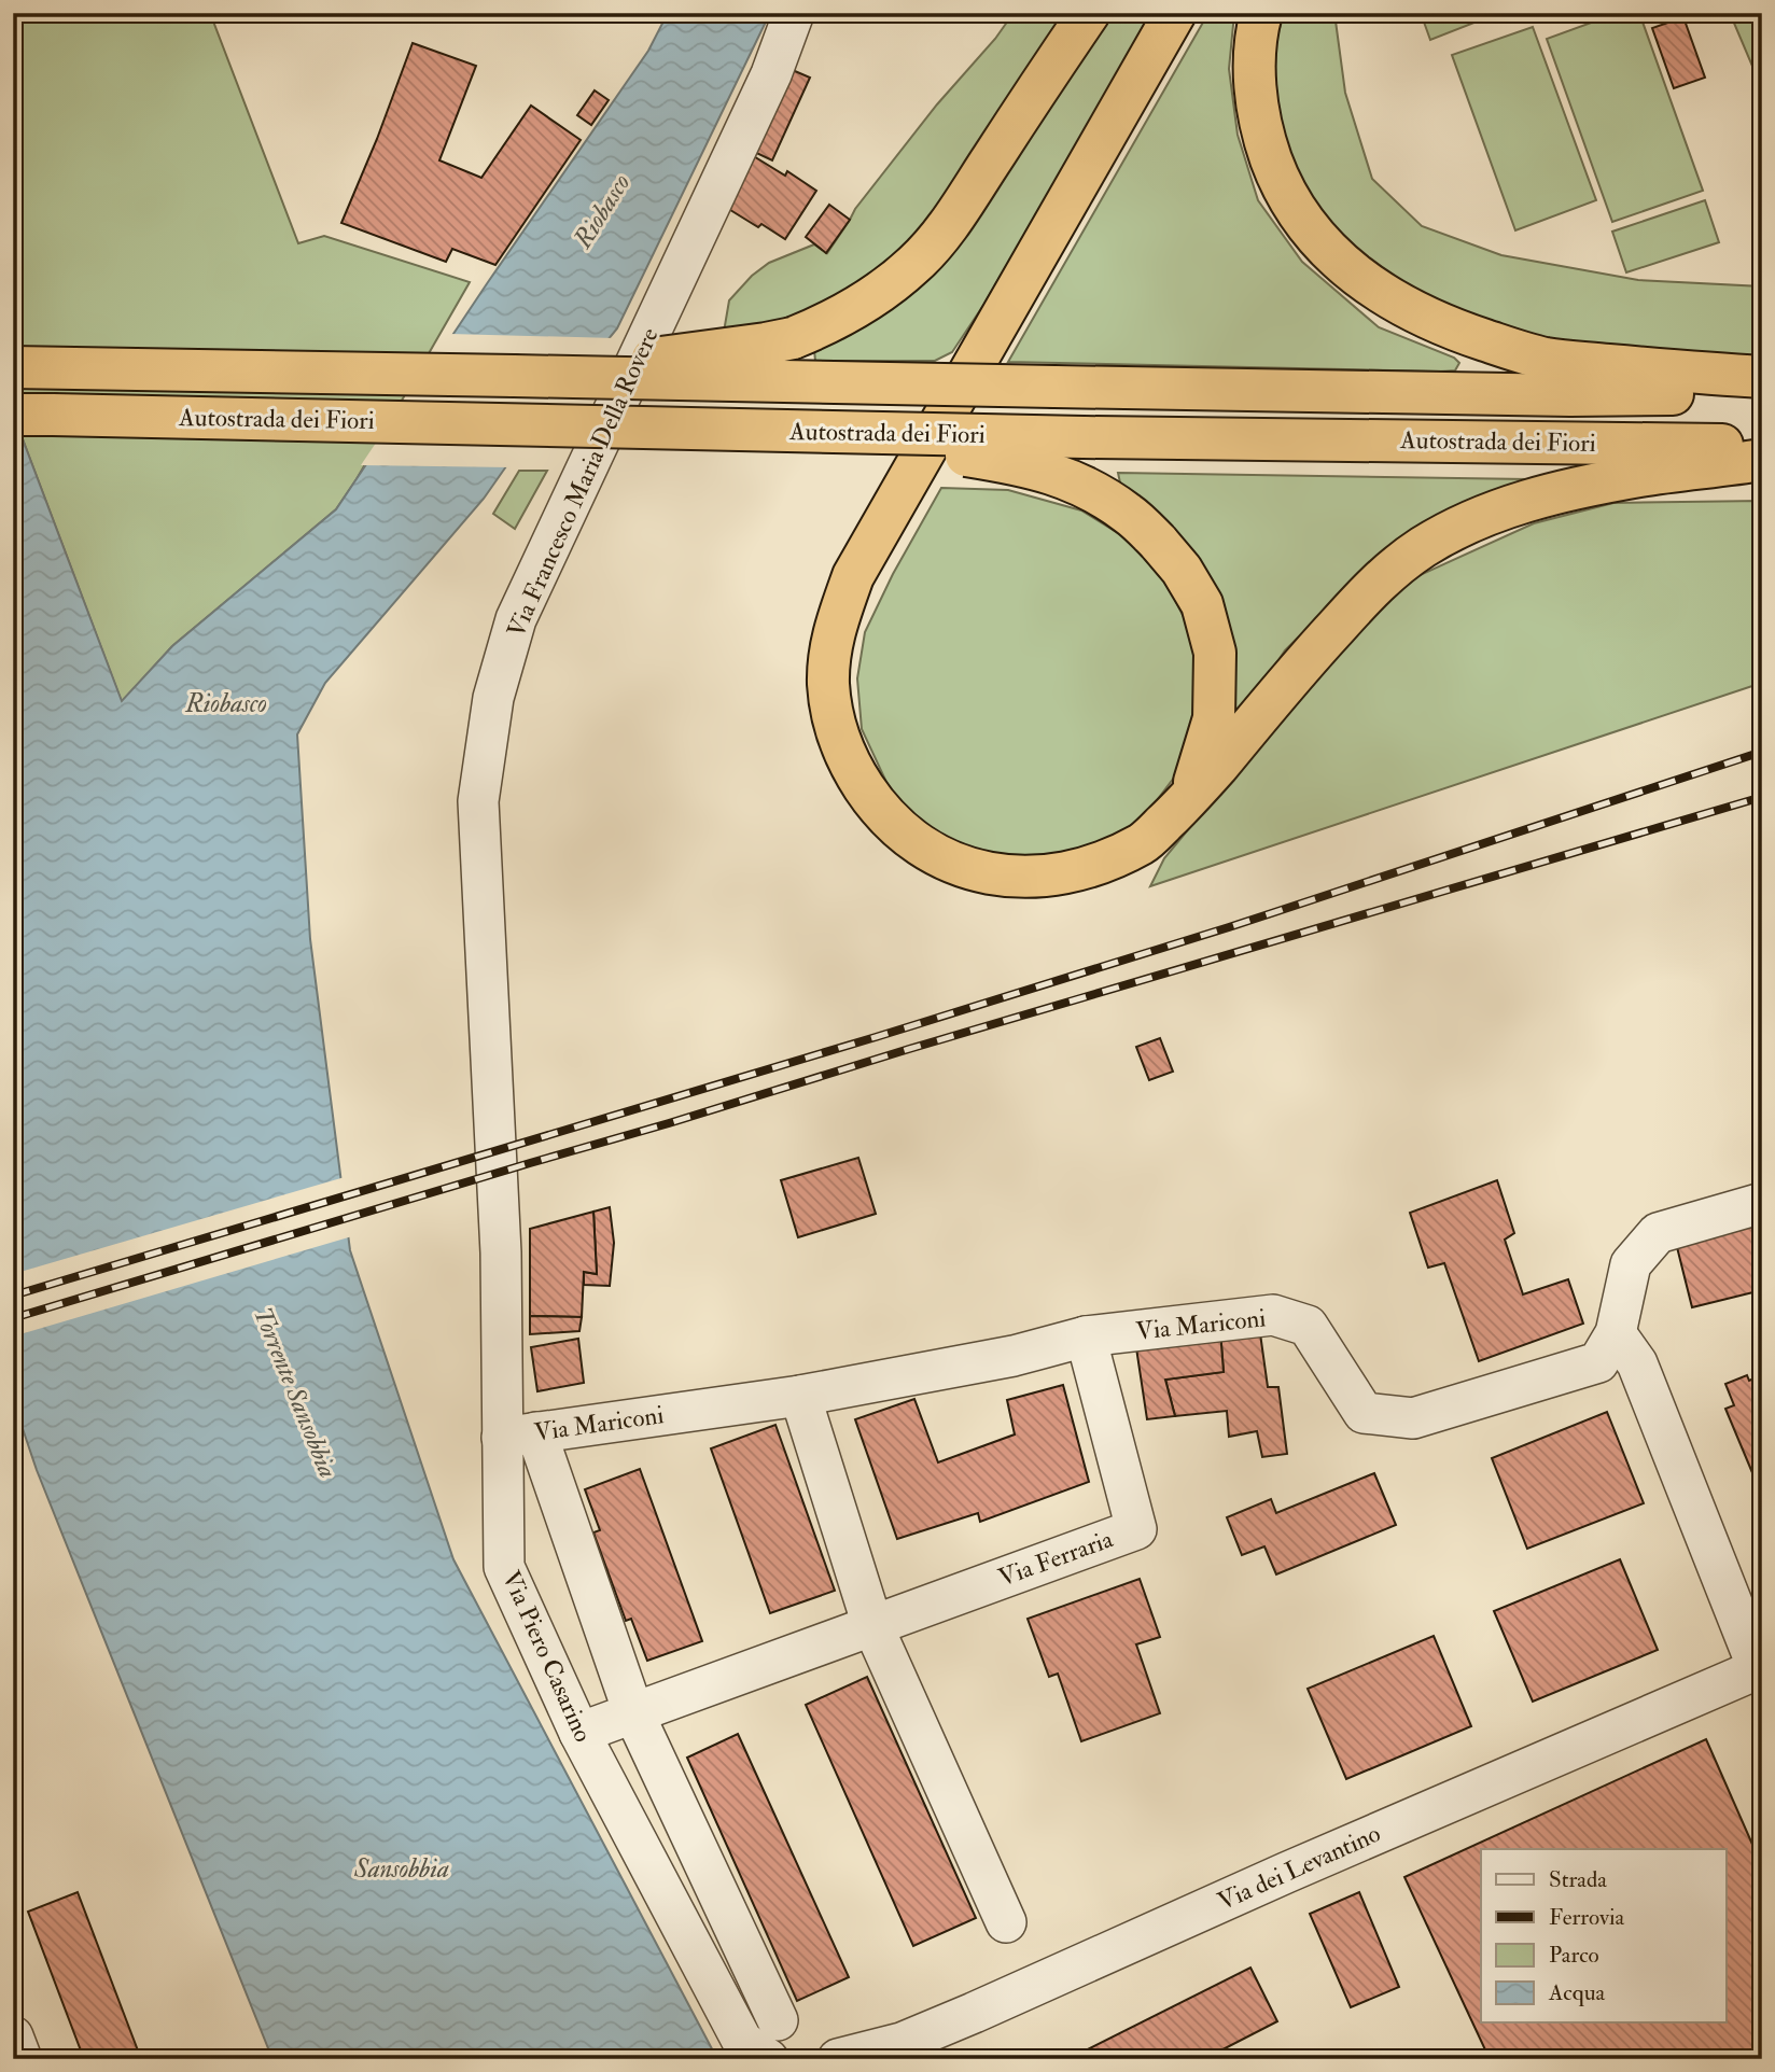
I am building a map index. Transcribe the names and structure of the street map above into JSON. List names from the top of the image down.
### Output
{
  "streets": {
    "highway": ["Autostrada dei Fiori"],
    "street": [
      "Via Francesco Maria Della Rovere",
      "Via Mariconi",
      "Via Ferraria",
      "Via Piero Casarino",
      "Via dei Levantino"
    ]
  },
  "crossings": [
    ["Via Francesco Maria Della Rovere", "Via Piero Casarino"],
    ["Via Mariconi", "Via Ferraria"],
    ["Via Mariconi", "Via Piero Casarino"],
    ["Via Mariconi", "Via dei Levantino"],
    ["Via Ferraria", "Via Piero Casarino"]
  ],
  "water": ["Riobasco", "Torrente Sansobbia", "Sansobbia"],
  "legend": [
    "Strada",
    "Ferrovia",
    "Parco",
    "Acqua"
  ]
}
